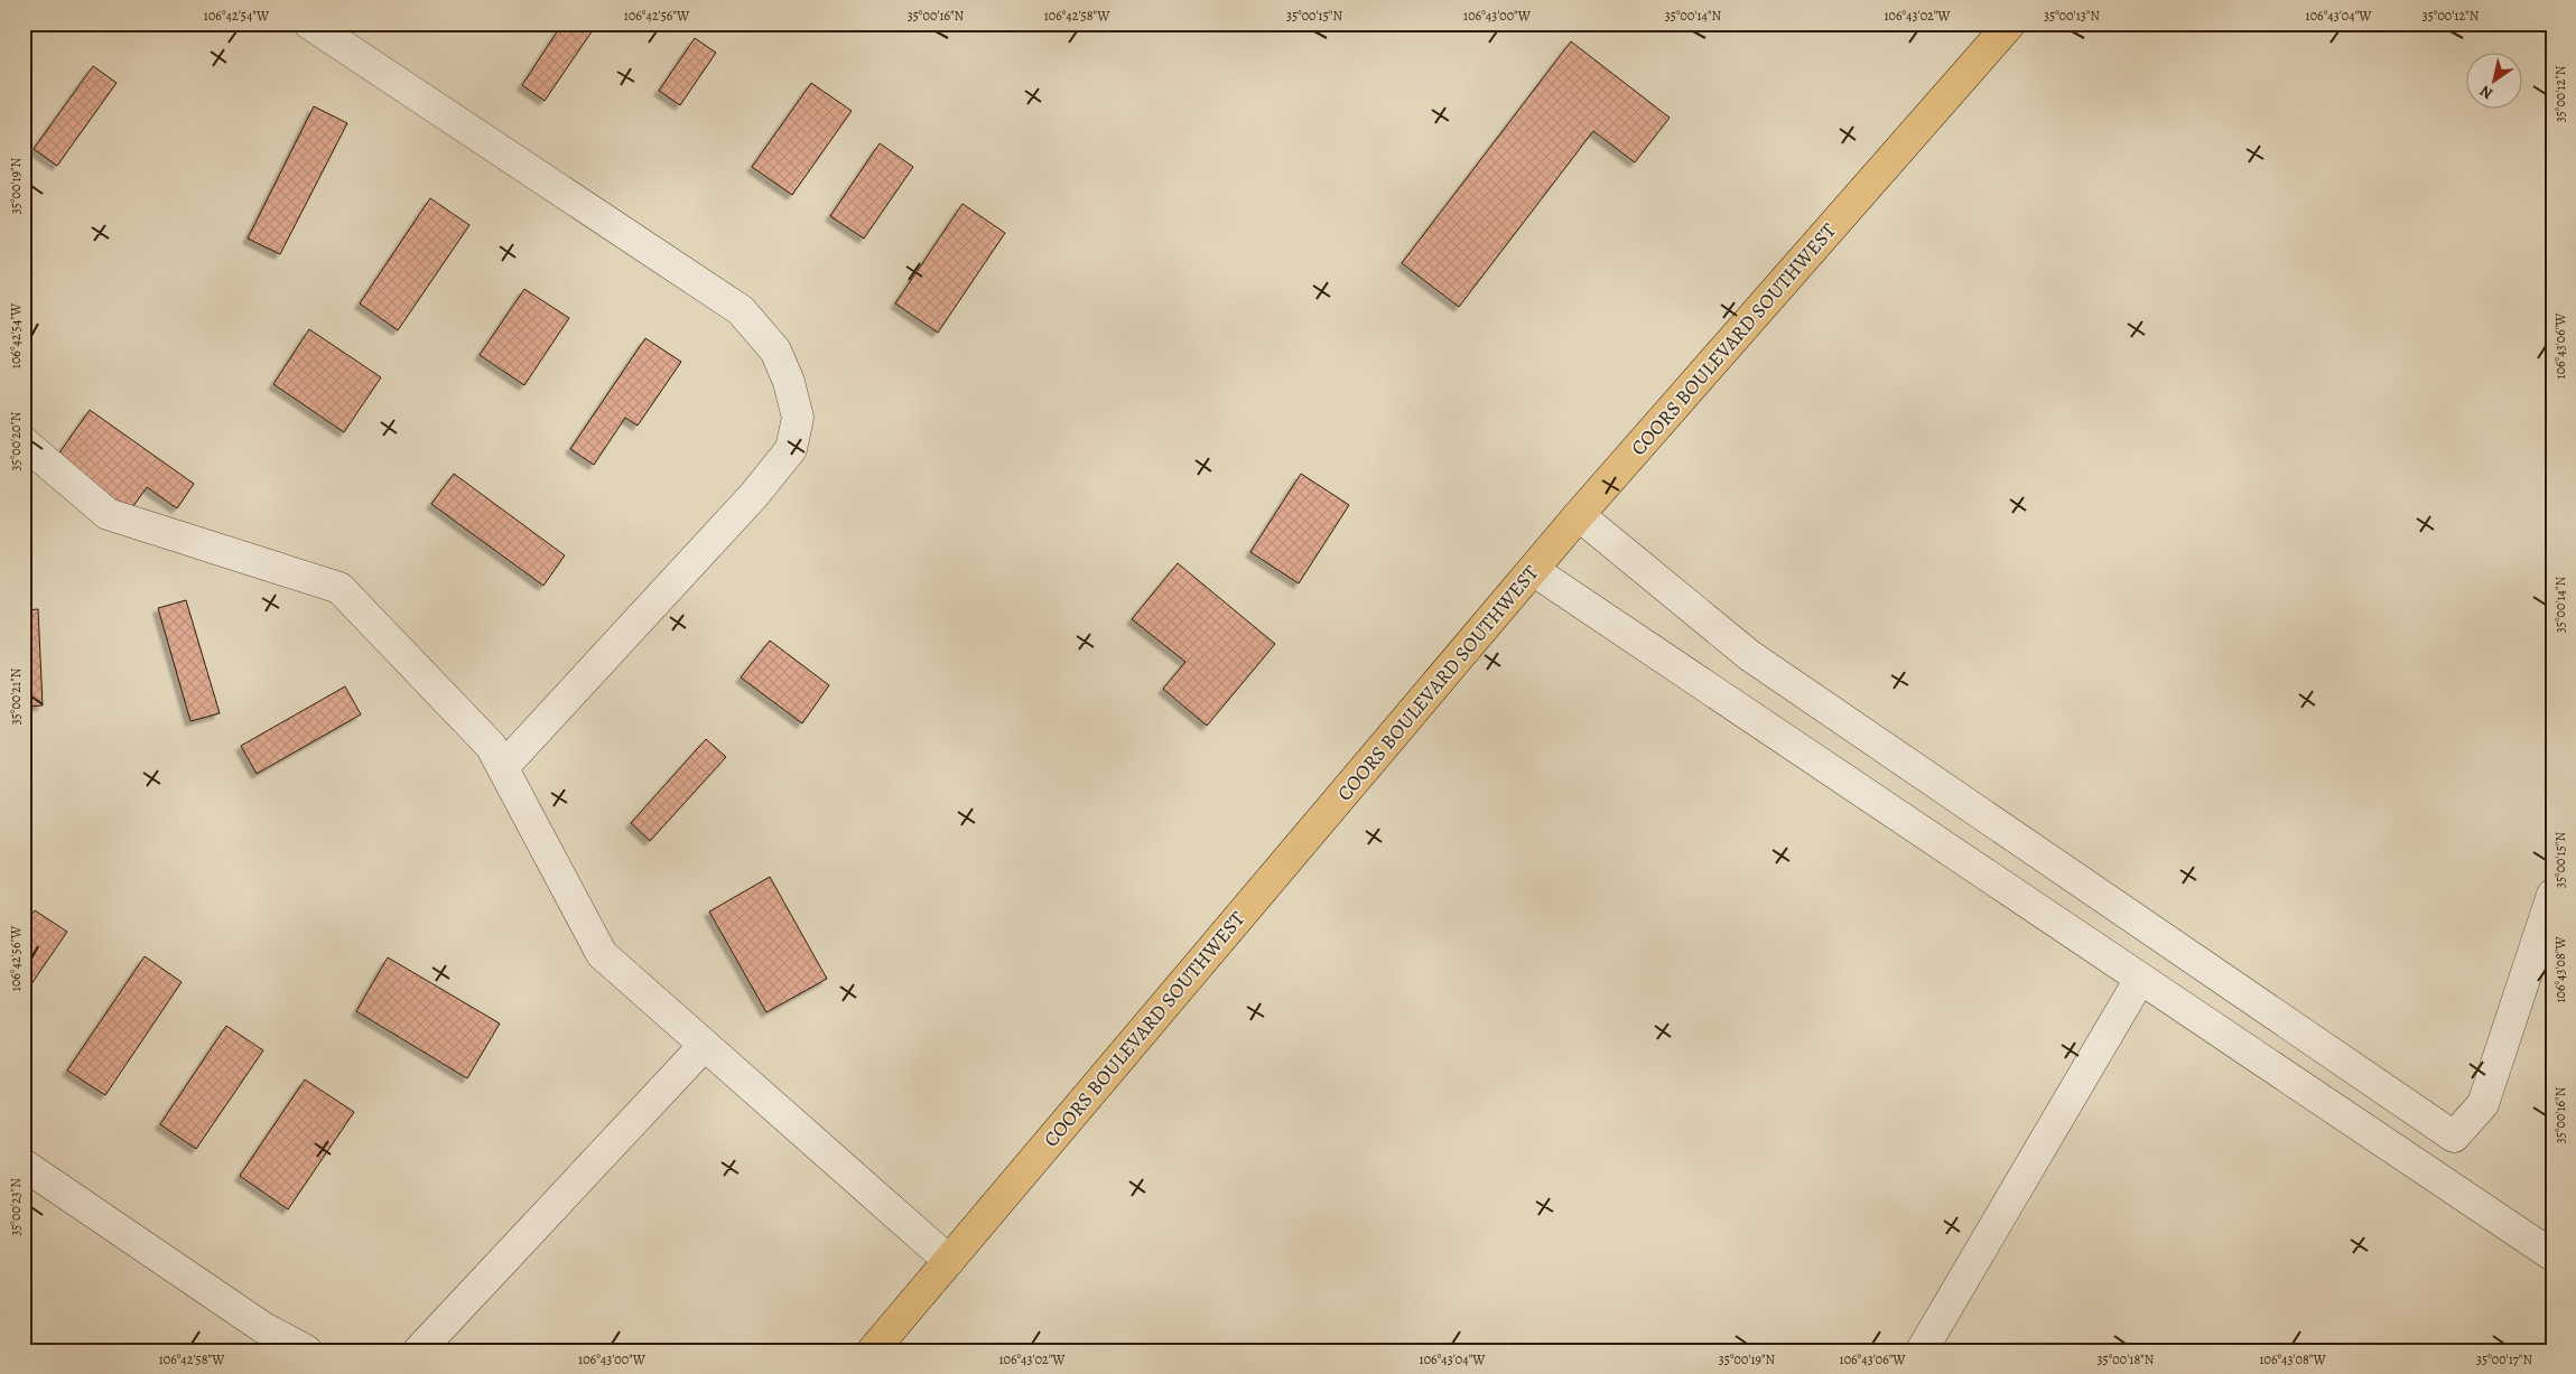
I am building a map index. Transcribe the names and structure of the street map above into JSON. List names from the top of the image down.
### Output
{
  "streets": {
    "main road": ["COORS BOULEVARD SOUTHWEST"]
  },
  "north": "bottom left",
  "coordinates": [
    "106°42'54\"W",
    "106°42'56\"W",
    "35°00'16\"N",
    "106°42'58\"W",
    "35°00'15\"N",
    "106°43'00\"W",
    "35°00'14\"N",
    "106°43'02\"W",
    "35°00'13\"N",
    "106°43'04\"W",
    "35°00'12\"N",
    "35°00'19\"N",
    "106°43'06\"W",
    "35°00'20\"N",
    "35°00'21\"N",
    "106°43'08\"W",
    "35°00'23\"N",
    "35°00'18\"N",
    "35°00'17\"N"
  ]
}
